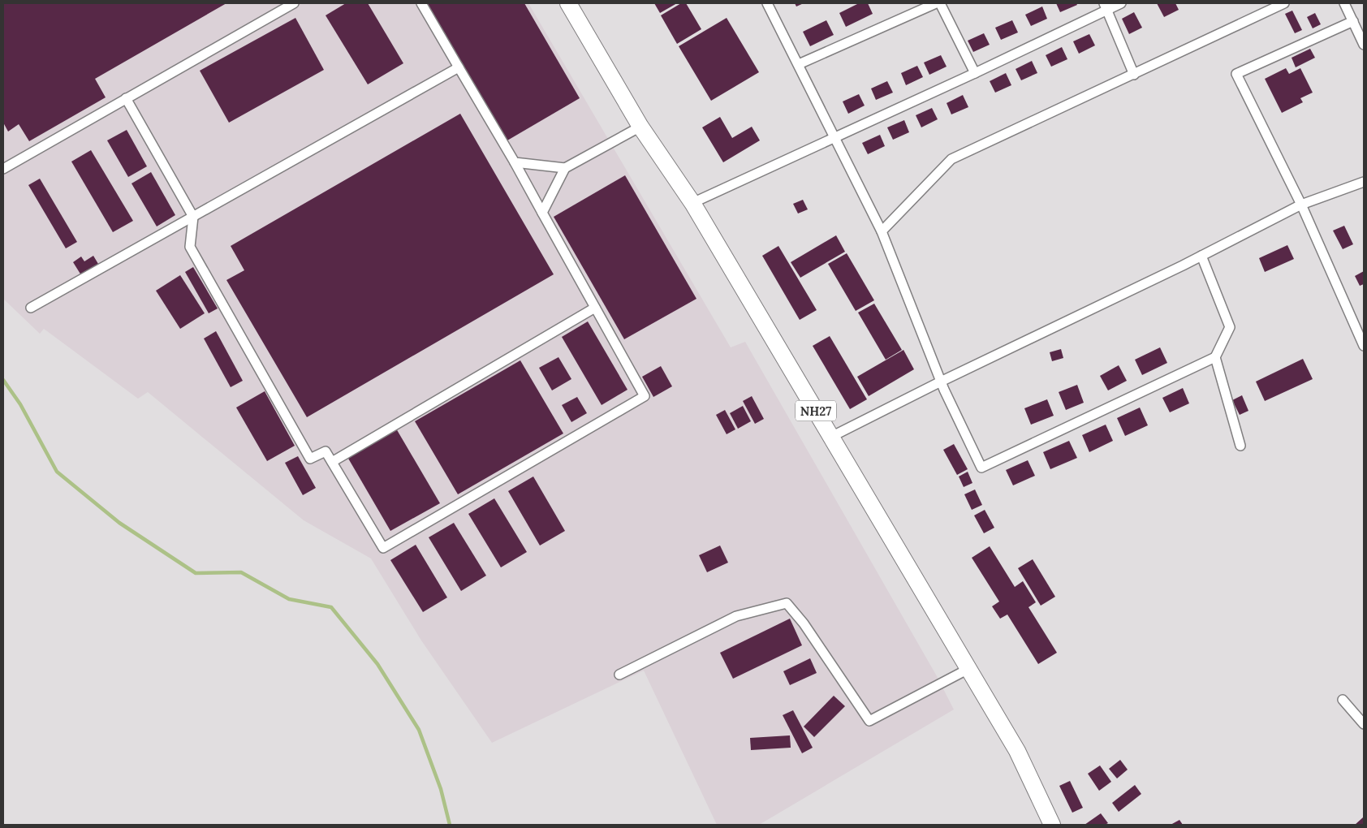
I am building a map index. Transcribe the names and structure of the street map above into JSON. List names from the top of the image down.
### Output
{
  "streets": {
    "highway": ["NH27"]
  }
}
